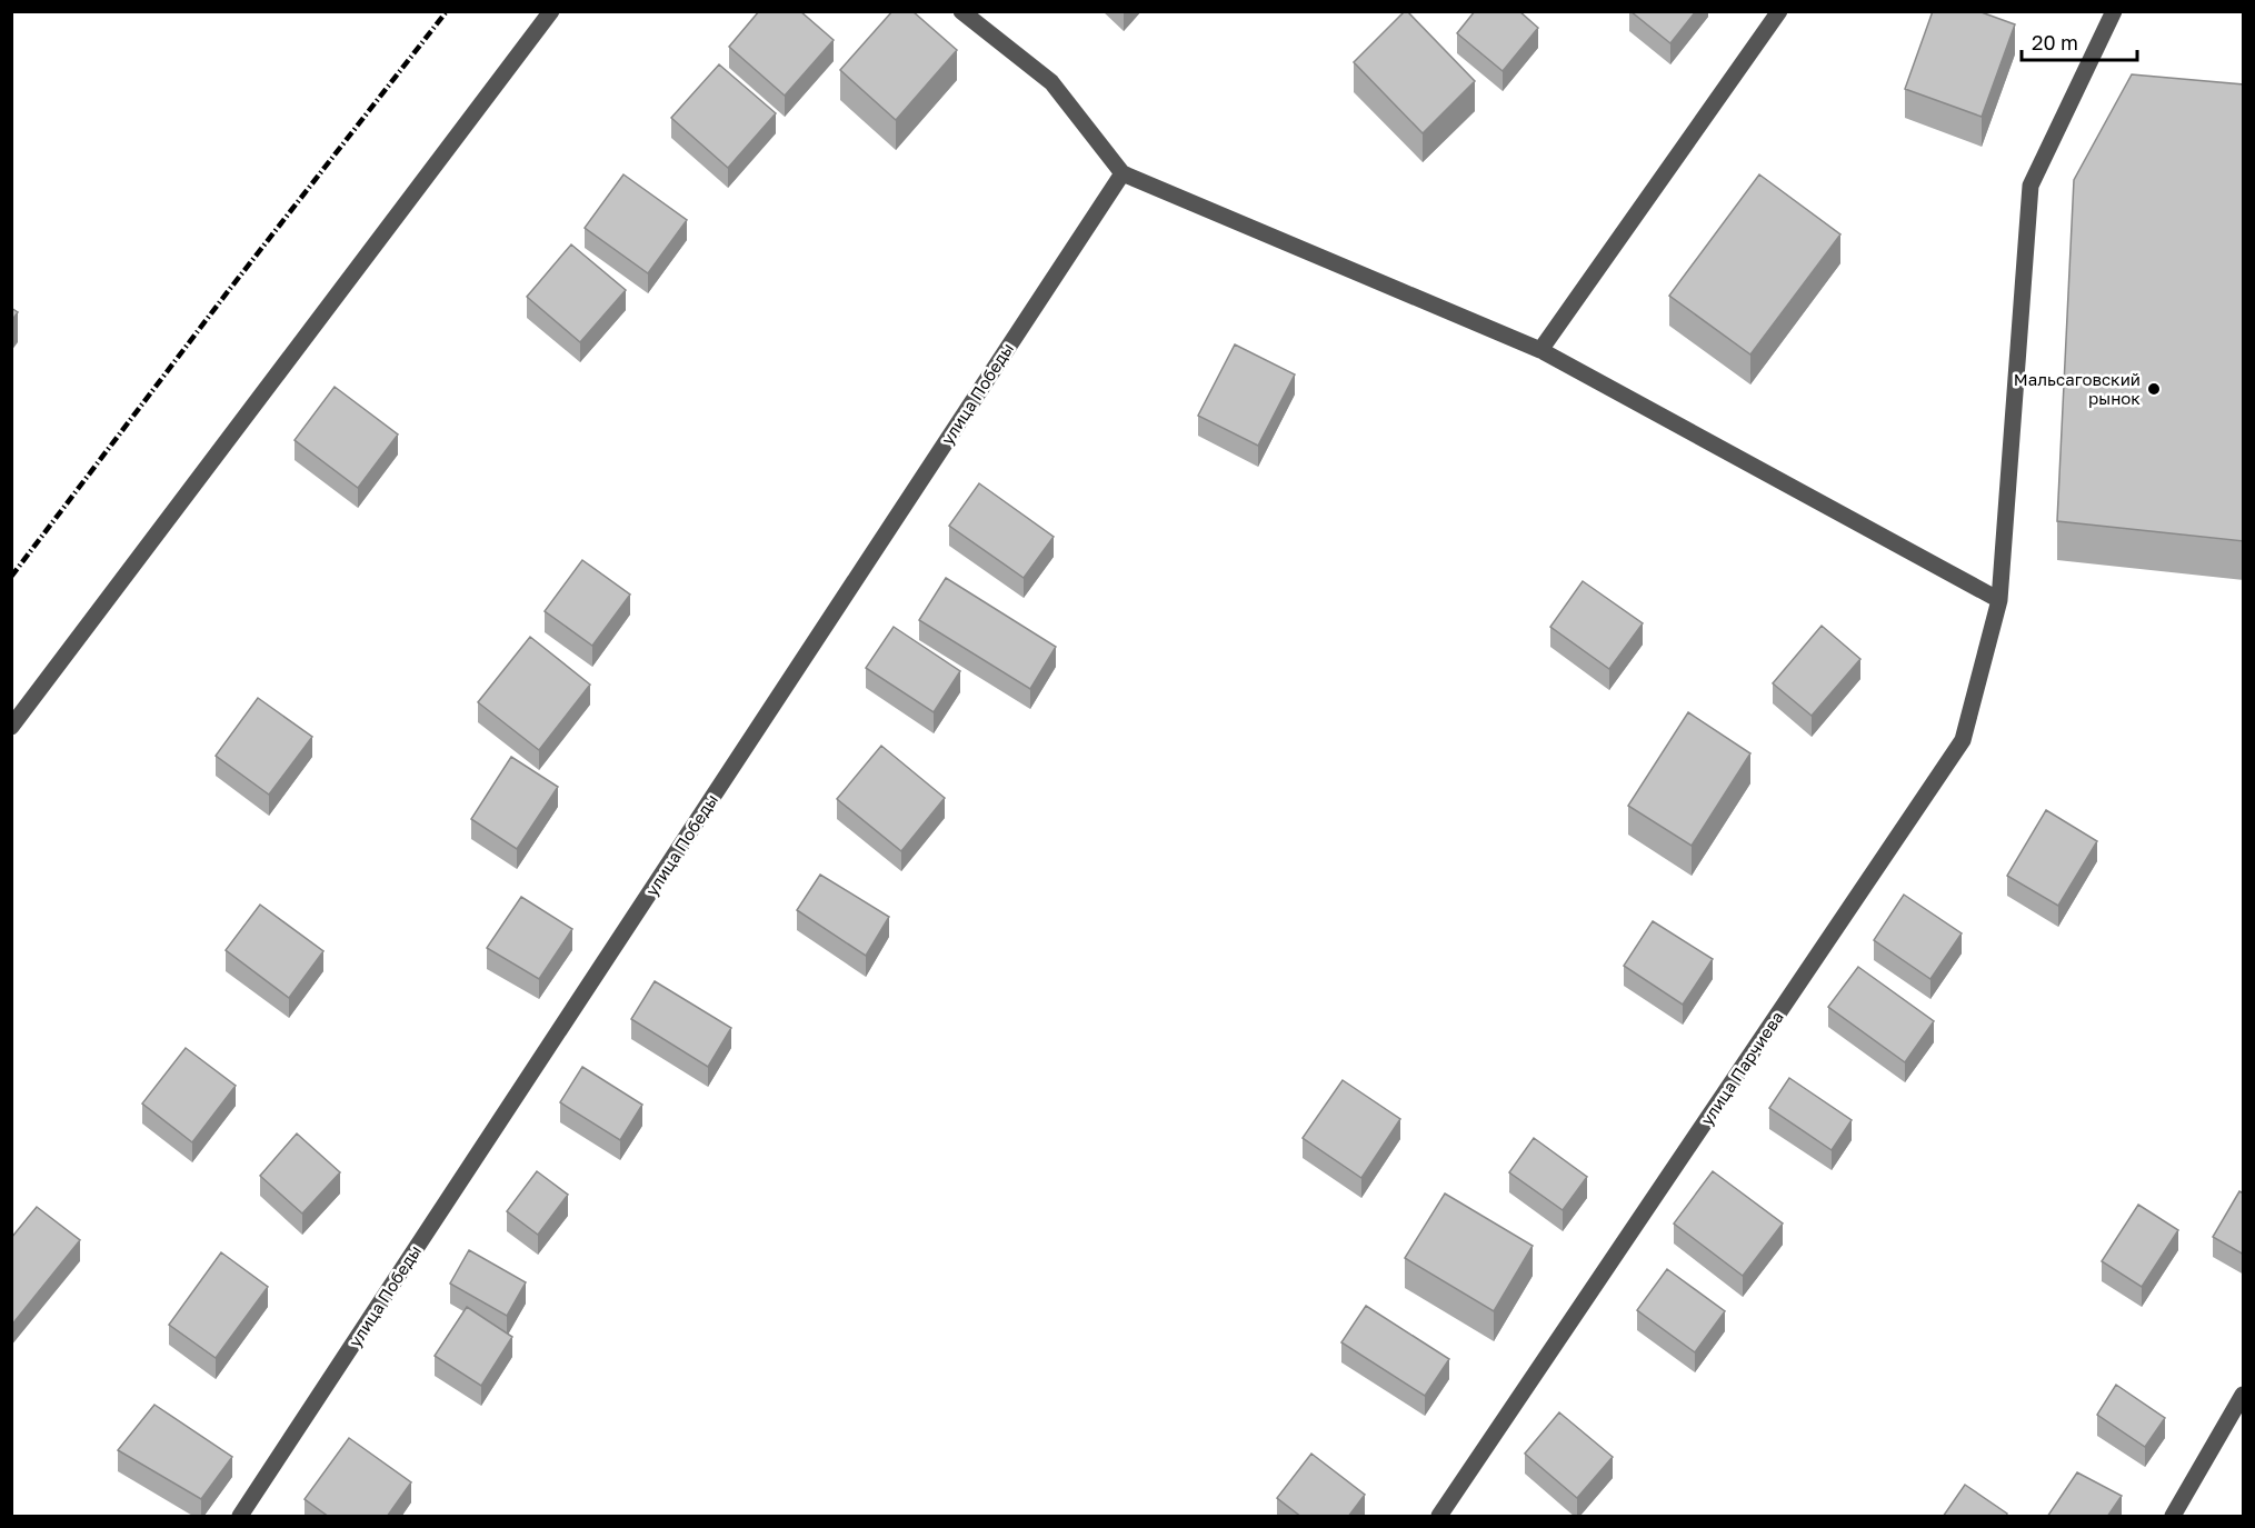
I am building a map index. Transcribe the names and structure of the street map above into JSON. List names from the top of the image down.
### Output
{
  "streets": {
    "street": ["улица Победы", "улица Парчиева"]
  },
  "places": ["Мальсаговский рынок"],
  "scale_bar": "20 m"
}
